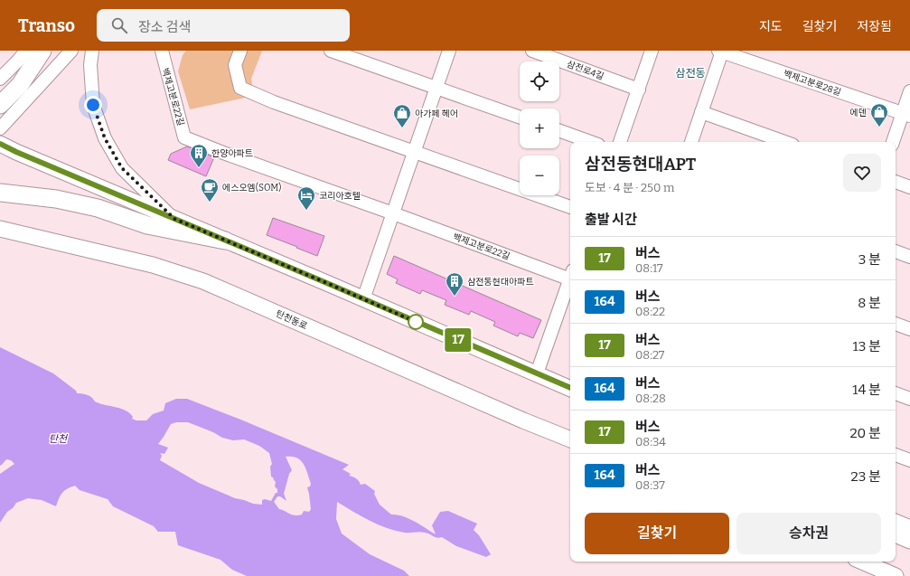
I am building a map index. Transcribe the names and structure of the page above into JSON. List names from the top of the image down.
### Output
{
  "streets": {
    "street": [
      "삼전로4길",
      "백제고분로28길",
      "백제고분로22길",
      "탄천동로"
    ]
  },
  "districts": ["삼전동"],
  "water": ["탄천"],
  "places": {
    "shop": ["에덴", "아가페 헤어"],
    "building": ["한양아파트", "삼전동현대아파트"],
    "cafe": ["에스오엠(SOM)"],
    "hotel": ["코리아호텔"]
  },
  "lines": ["bus line 17"],
  "page": {
    "header": "Transo",
    "search": "장소 검색",
    "nav": ["지도", "길찾기", "저장됨"],
    "on_map": "17",
    "map_buttons": ["+", "−"],
    "heading": [
      ["삼전동현대APT", "도보 · 4 분 · 250 m"],
      "출발 시간"
    ],
    "list": [
      {
        "mark": "17",
        "name": "버스",
        "note": "08:17",
        "value": "3 분"
      },
      {
        "mark": "164",
        "name": "버스",
        "note": "08:22",
        "value": "8 분"
      },
      {
        "mark": "17",
        "name": "버스",
        "note": "08:27",
        "value": "13 분"
      },
      {
        "mark": "164",
        "name": "버스",
        "note": "08:28",
        "value": "14 분"
      },
      {
        "mark": "17",
        "name": "버스",
        "note": "08:34",
        "value": "20 분"
      },
      {
        "mark": "164",
        "name": "버스",
        "note": "08:37",
        "value": "23 분"
      }
    ],
    "buttons": ["길찾기", "승차권"]
  }
}
